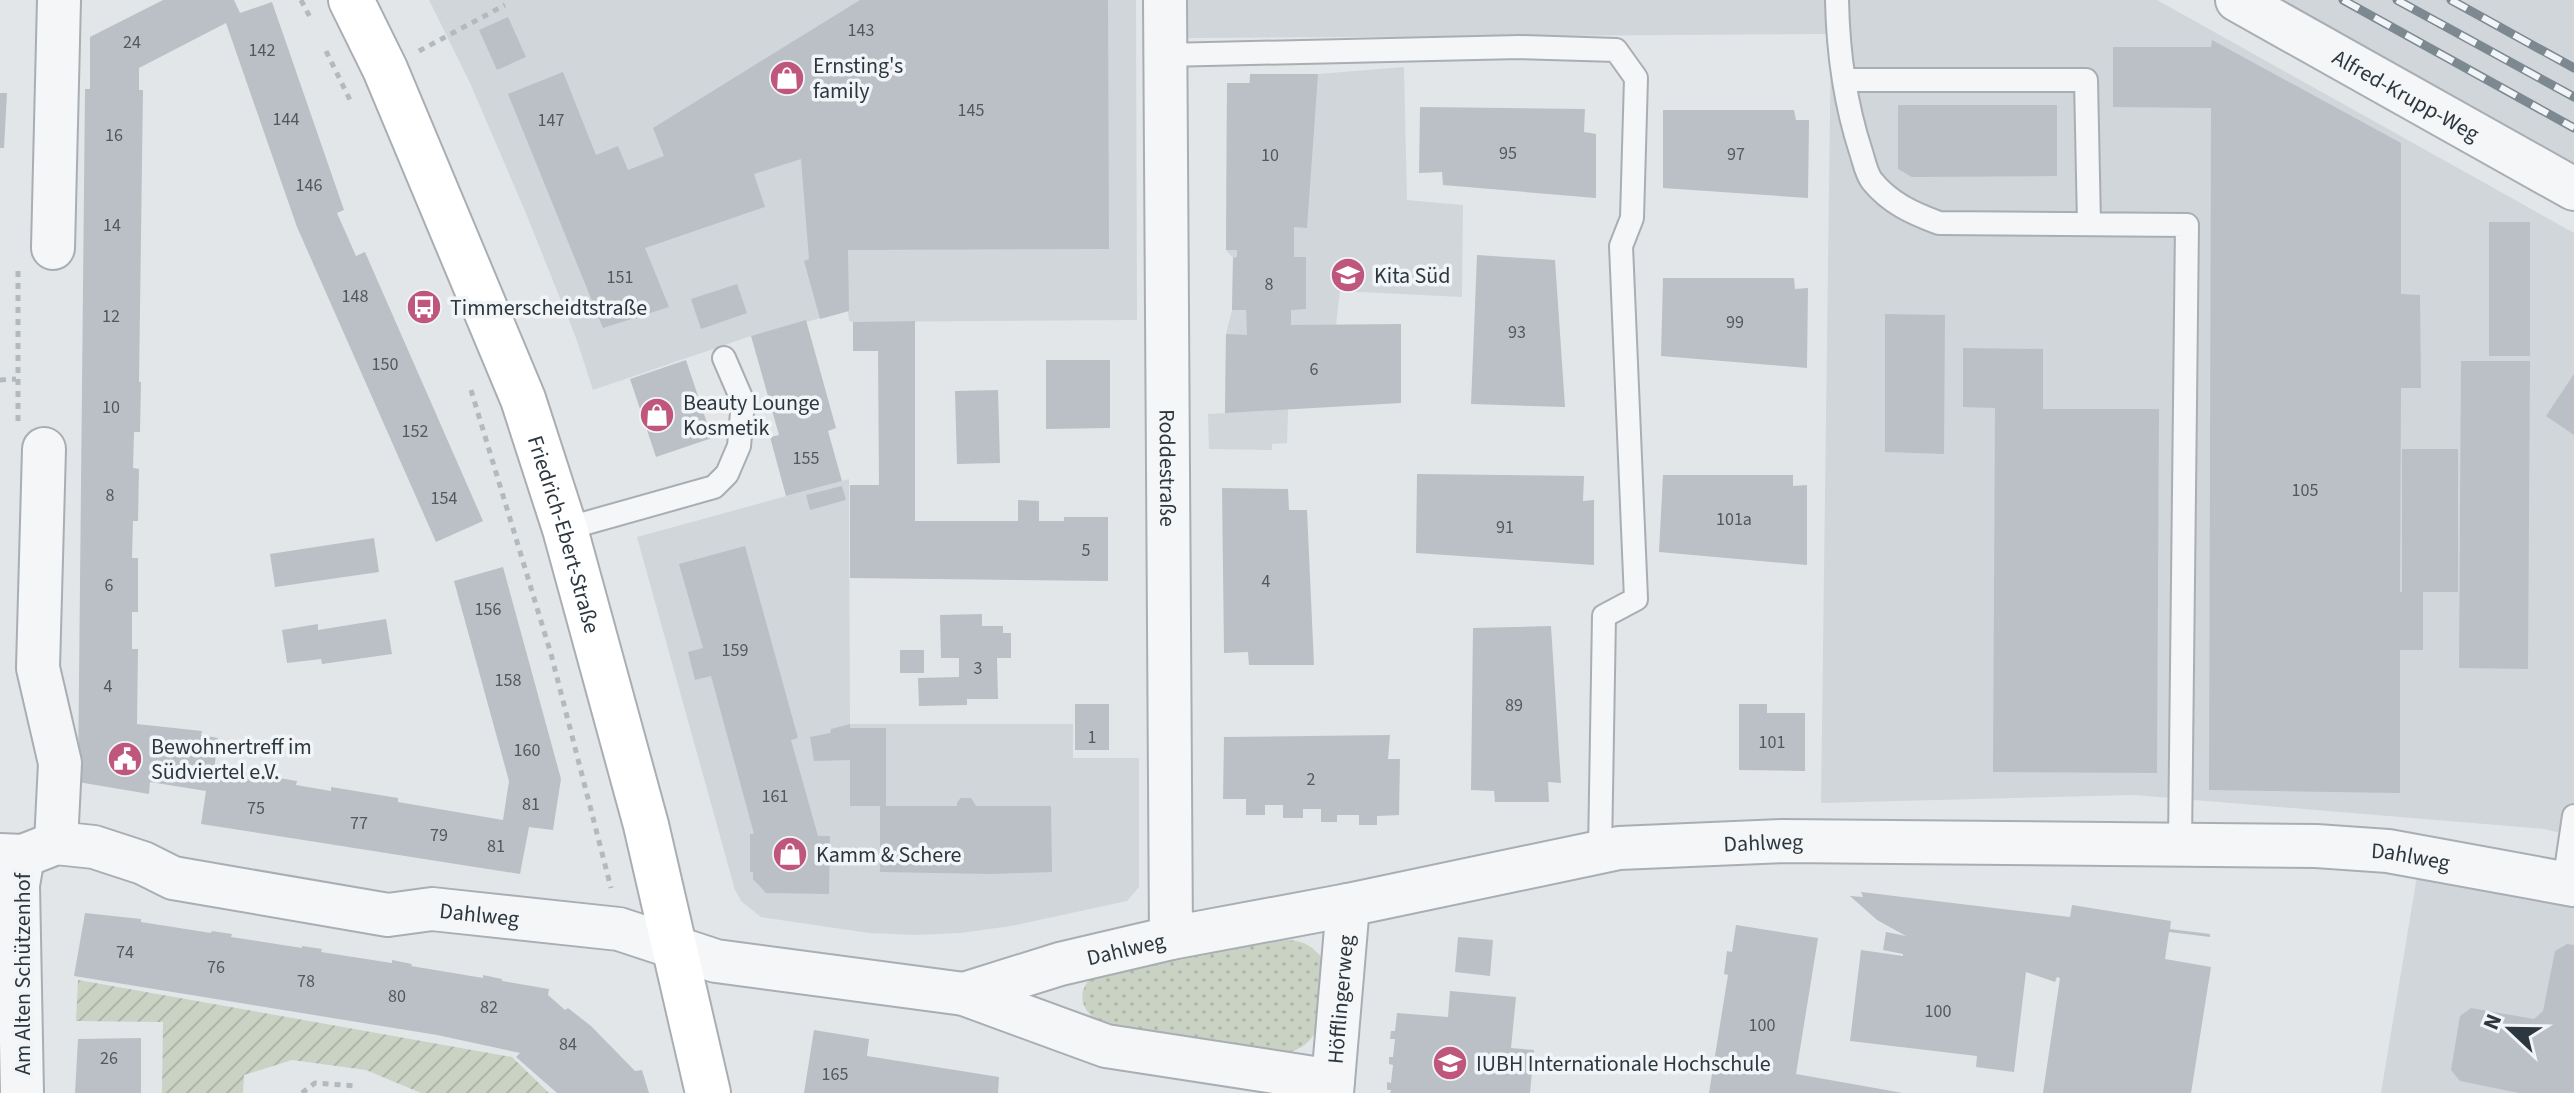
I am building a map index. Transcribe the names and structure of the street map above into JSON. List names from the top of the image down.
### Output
{
  "streets": {
    "street": [
      "Alfred-Krupp-Weg",
      "Roddestraße",
      "Friedrich-Ebert-Straße",
      "Dahlweg",
      "Am Alten Schützenhof",
      "Höfflingerweg"
    ]
  },
  "crossings": [
    ["Roddestraße", "Dahlweg"],
    ["Friedrich-Ebert-Straße", "Dahlweg"],
    ["Dahlweg", "Am Alten Schützenhof"],
    ["Dahlweg", "Höfflingerweg"]
  ],
  "places": {
    "shop": ["Ernsting's family", "Beauty Lounge Kosmetik", "Kamm & Schere"],
    "school or university": ["Kita Süd", "IUBH Internationale Hochschule"],
    "bus stop": ["Timmerscheidtstraße"],
    "public building": ["Bewohnertreff im Südviertel e.V."]
  },
  "house_numbers": [
    "143",
    "24",
    "142",
    "145",
    "144",
    "147",
    "16",
    "95",
    "97",
    "10",
    "146",
    "14",
    "151",
    "8",
    "148",
    "12",
    "99",
    "93",
    "150",
    "6",
    "10",
    "152",
    "155",
    "105",
    "8",
    "154",
    "101a",
    "91",
    "5",
    "4",
    "6",
    "156",
    "159",
    "3",
    "158",
    "4",
    "89",
    "1",
    "101",
    "160",
    "2",
    "161",
    "81",
    "75",
    "77",
    "79",
    "81",
    "74",
    "76",
    "78",
    "80",
    "82",
    "100",
    "100",
    "84",
    "26",
    "165"
  ],
  "north": "left"
}
